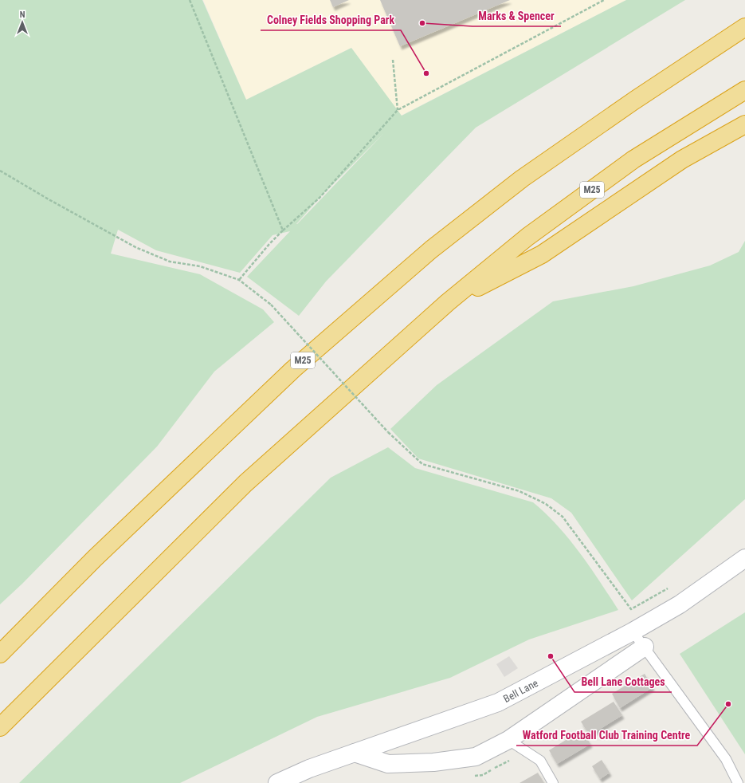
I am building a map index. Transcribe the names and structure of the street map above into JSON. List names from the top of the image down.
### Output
{
  "streets": {
    "highway": ["M25"],
    "main road": ["Bell Lane"]
  },
  "places": [
    "Marks & Spencer",
    "Colney Fields Shopping Park",
    "Bell Lane Cottages",
    "Watford Football Club Training Centre"
  ],
  "north": "top"
}
